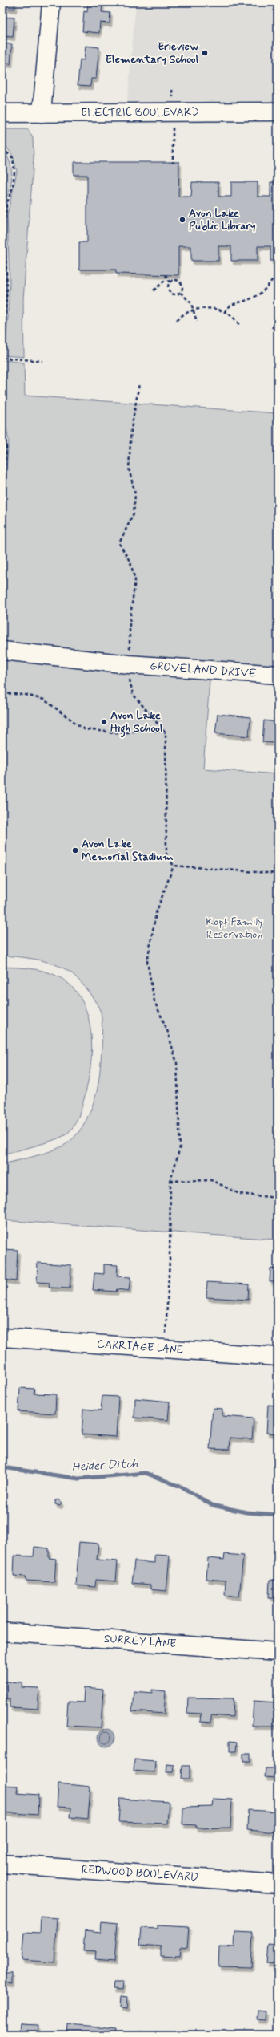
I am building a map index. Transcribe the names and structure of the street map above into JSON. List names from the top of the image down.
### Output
{
  "streets": {
    "street": [
      "ELECTRIC BOULEVARD",
      "GROVELAND DRIVE",
      "CARRIAGE LANE",
      "SURREY LANE",
      "REDWOOD BOULEVARD"
    ]
  },
  "water": ["Heider Ditch"],
  "parks": ["Kopf Family Reservation"],
  "places": [
    "Erieview Elementary School",
    "Avon Lake Public Library",
    "Avon Lake High School",
    "Avon Lake Memorial Stadium"
  ]
}
